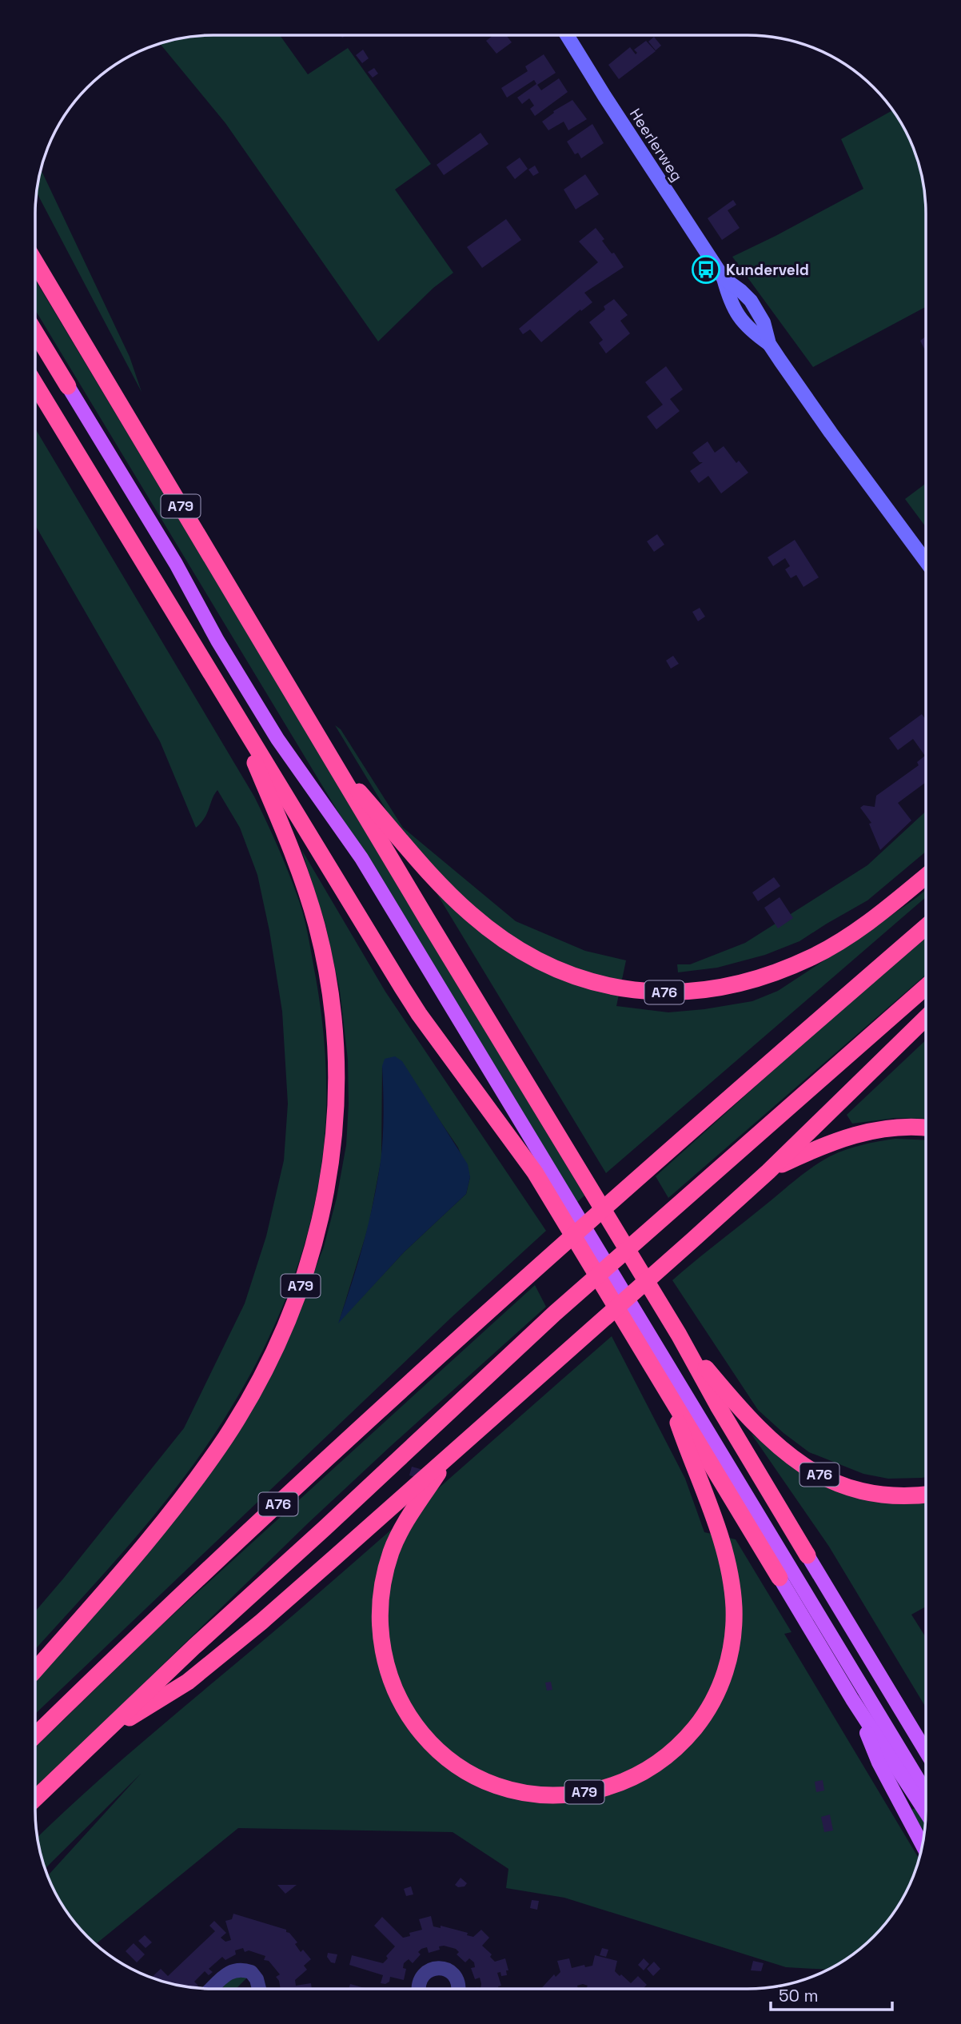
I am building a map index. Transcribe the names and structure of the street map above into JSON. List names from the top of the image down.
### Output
{
  "streets": {
    "highway": ["A79", "A76"],
    "street": ["Heerlerweg"]
  },
  "crossings": [
    ["A79", "A76"]
  ],
  "places": {
    "bus stop": ["Kunderveld"]
  },
  "scale_bar": "50 m"
}
